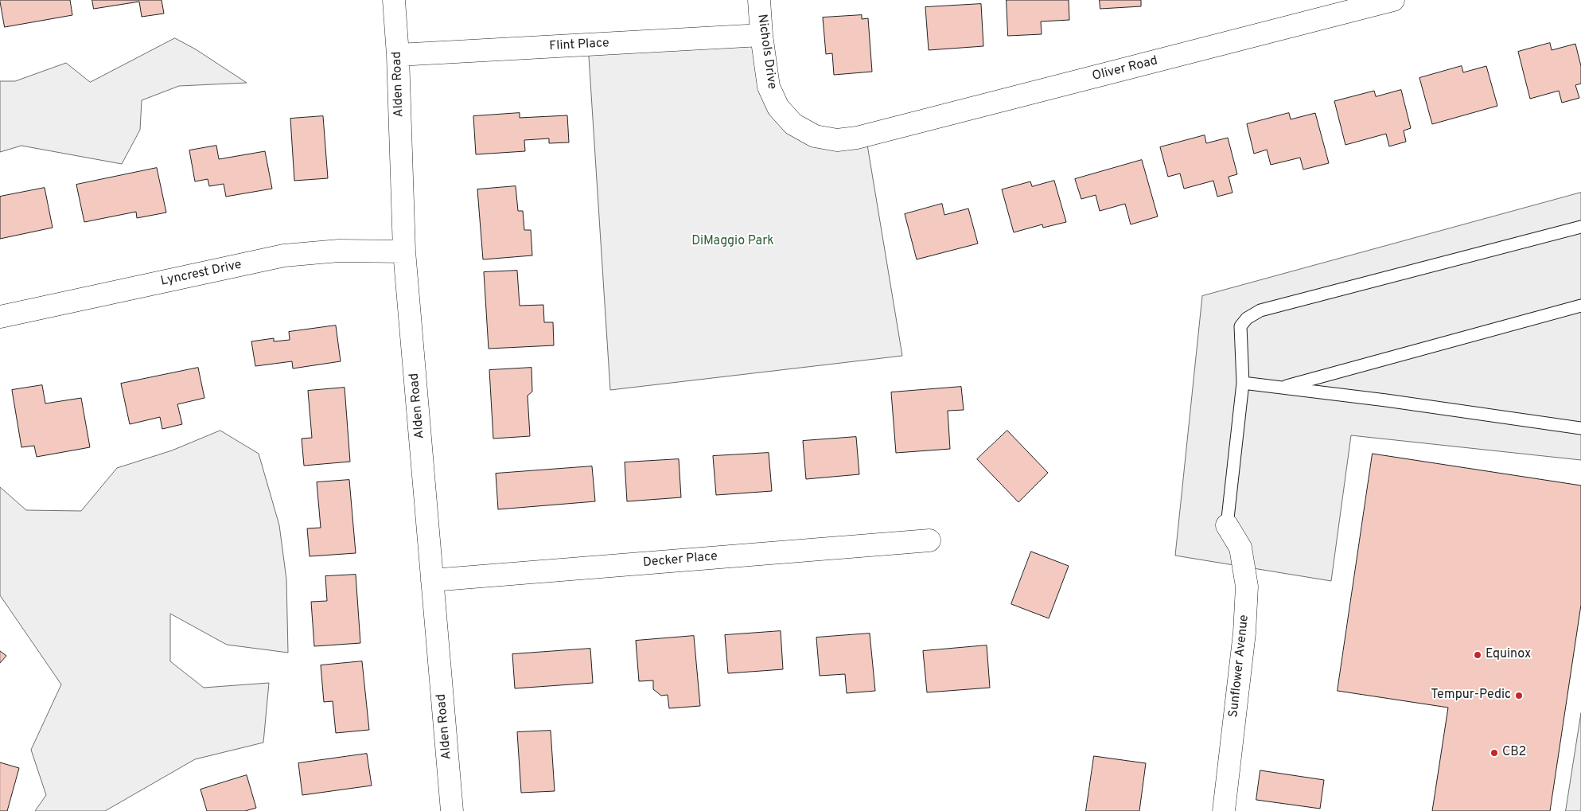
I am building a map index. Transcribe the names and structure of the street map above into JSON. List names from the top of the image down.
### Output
{
  "streets": {
    "street": [
      "Flint Place",
      "Nichols Drive",
      "Oliver Road",
      "Alden Road",
      "Lyncrest Drive",
      "Decker Place",
      "Sunflower Avenue"
    ]
  },
  "crossings": [
    ["Flint Place", "Nichols Drive"],
    ["Flint Place", "Alden Road"],
    ["Nichols Drive", "Oliver Road"],
    ["Alden Road", "Lyncrest Drive"],
    ["Alden Road", "Decker Place"]
  ],
  "parks": ["DiMaggio Park"],
  "places": ["Equinox", "Tempur-Pedic", "CB2"]
}
